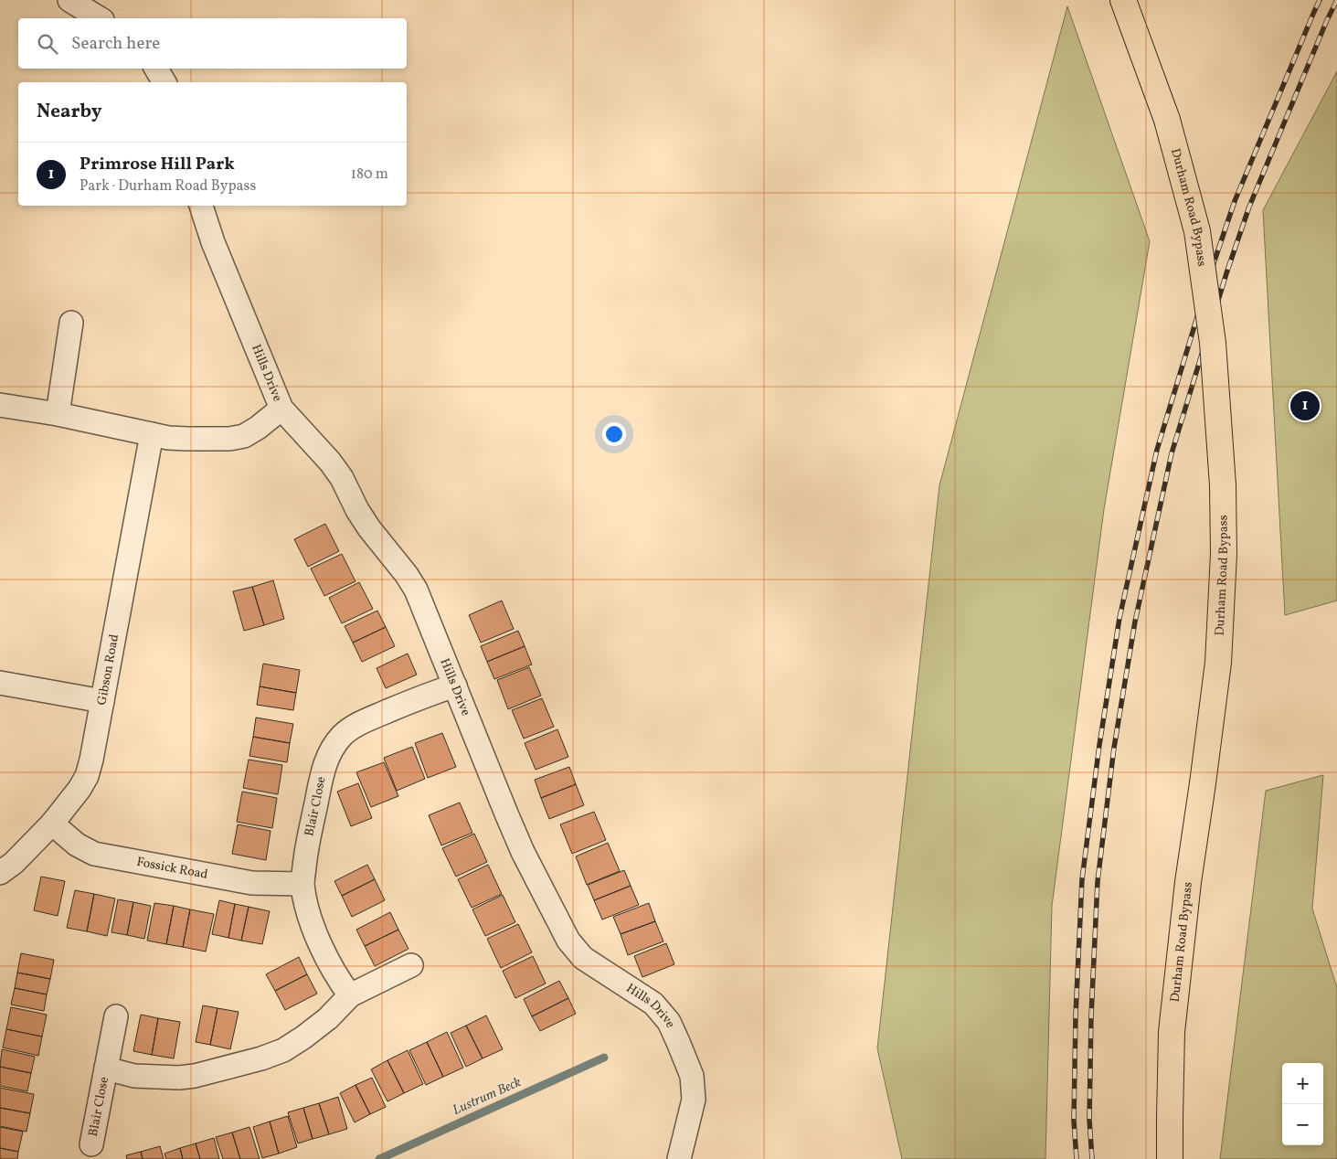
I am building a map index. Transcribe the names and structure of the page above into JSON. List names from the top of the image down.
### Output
{
  "streets": {
    "main road": ["Durham Road Bypass"],
    "street": [
      "Hills Drive",
      "Gibson Road",
      "Blair Close",
      "Fossick Road"
    ]
  },
  "crossings": [
    ["Hills Drive", "Blair Close"],
    ["Gibson Road", "Fossick Road"],
    ["Blair Close", "Fossick Road"]
  ],
  "water": ["Lustrum Beck"],
  "page": {
    "search": "Search here",
    "heading": "Nearby",
    "list": [
      {
        "mark": "1",
        "name": "Primrose Hill Park",
        "note": "Park · Durham Road Bypass",
        "value": "180 m"
      }
    ],
    "pins": "1",
    "map_buttons": ["+", "−"]
  }
}
